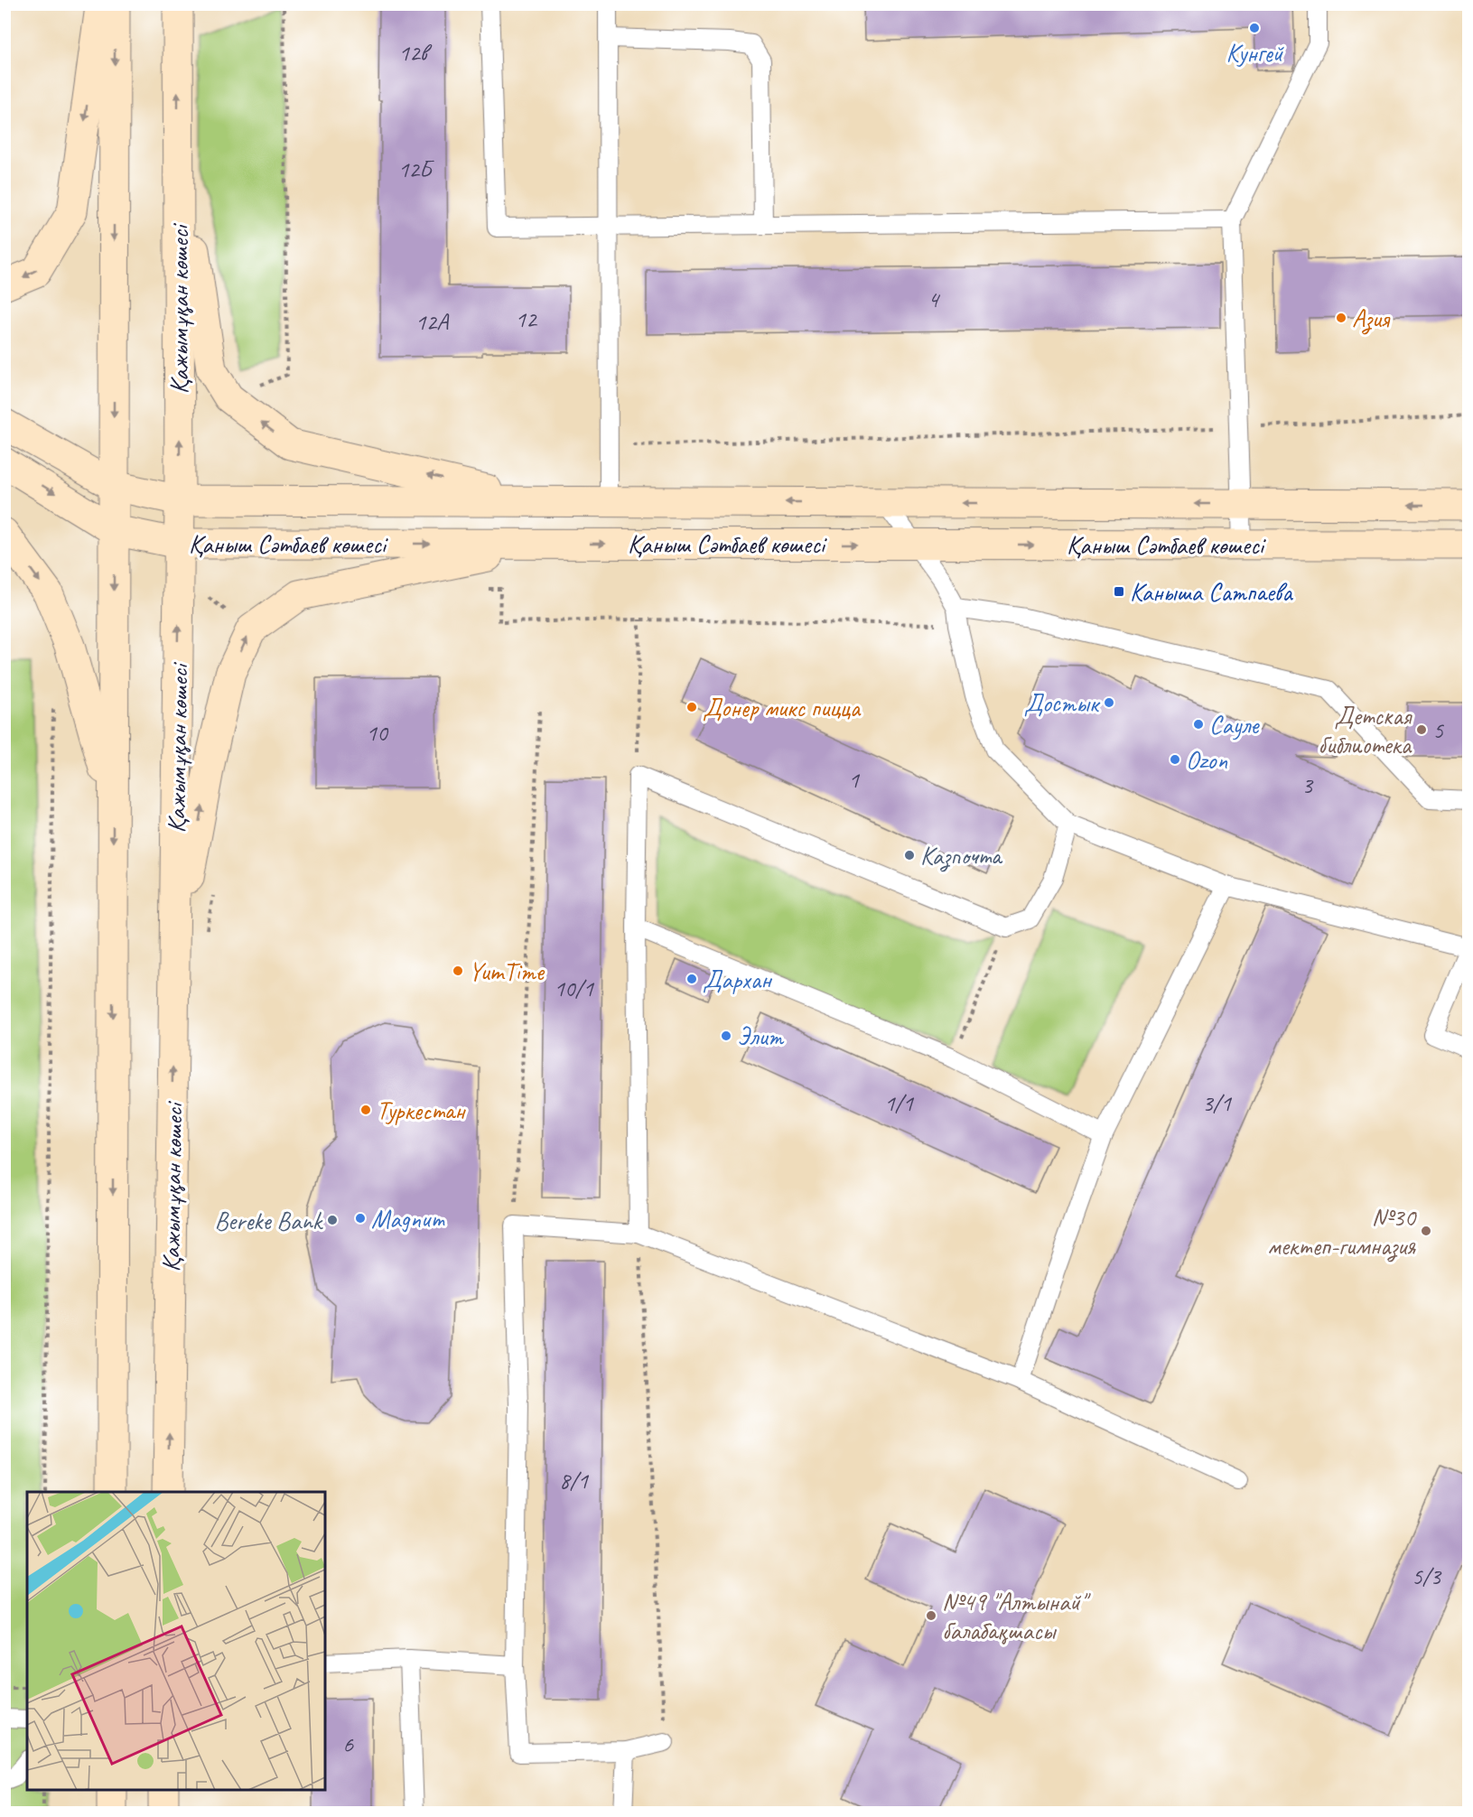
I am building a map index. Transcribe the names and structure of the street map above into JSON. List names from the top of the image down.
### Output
{
  "streets": {
    "main road": ["Қажымұқан көшесі", "Қаныш Сәтбаев көшесі"]
  },
  "crossings": [
    ["Қажымұқан көшесі", "Қаныш Сәтбаев көшесі"]
  ],
  "places": {
    "other": [
      "Кунгей",
      "Азия",
      "Достык",
      "Донер микс пицца",
      "Сауле",
      "Детская библиотека",
      "Ozon",
      "Казпочта",
      "YumTime",
      "Дархан",
      "Элит",
      "Туркестан",
      "Magnum",
      "Bereke Bank",
      "№30 мектеп-гимназия",
      "№49 \"Алтынай\" балабақшасы"
    ],
    "transit": ["Каныша Сатпаева"]
  },
  "house_numbers": [
    "12в",
    "12Б",
    "4",
    "12",
    "12А",
    "5",
    "10",
    "1",
    "3",
    "10/1",
    "1/1",
    "3/1",
    "8/1",
    "5/3",
    "6"
  ]
}
